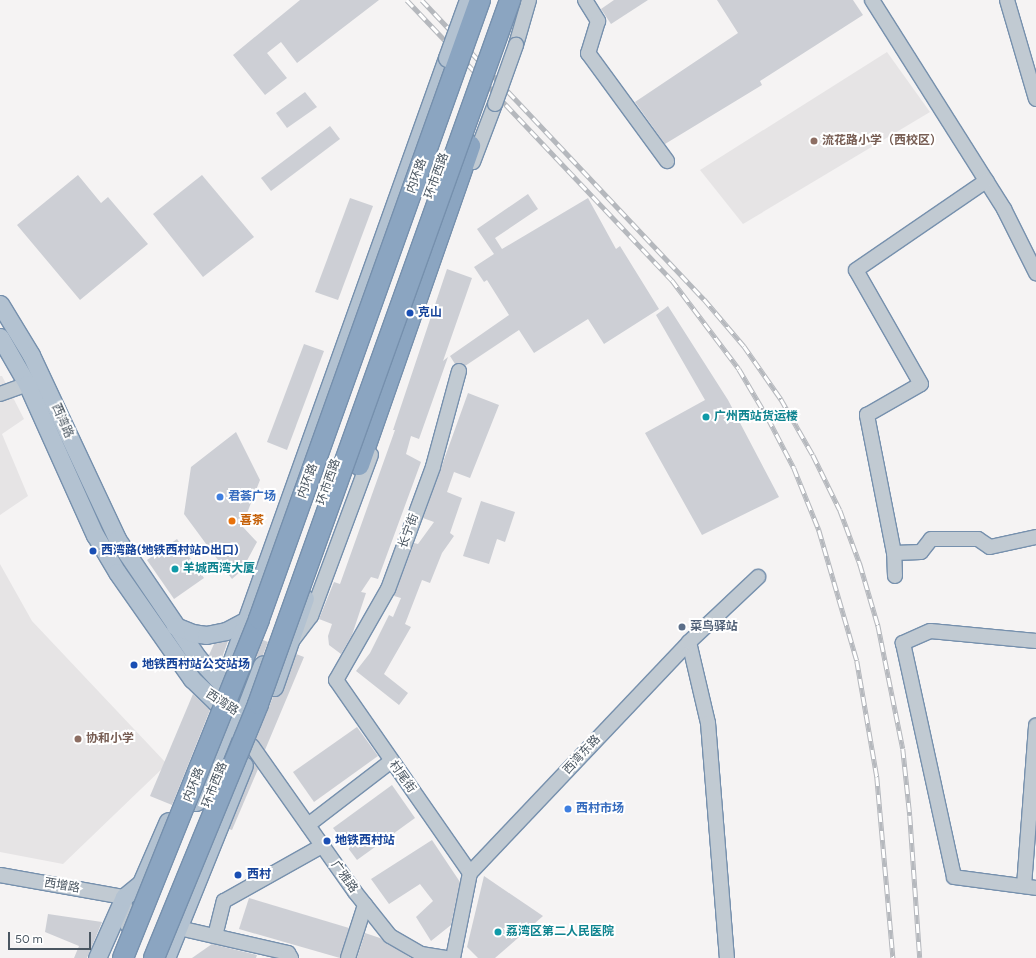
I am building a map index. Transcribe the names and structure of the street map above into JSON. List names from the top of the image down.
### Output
{
  "streets": {
    "highway": ["内环路"],
    "main road": ["环市西路", "西湾路"],
    "street": [
      "长宁街",
      "西湾东路",
      "村尾街",
      "广雅路",
      "西增路"
    ]
  },
  "crossings": [
    ["内环路", "环市西路"],
    ["内环路", "西湾路"],
    ["环市西路", "西湾路"],
    ["长宁街", "村尾街"],
    ["西湾东路", "村尾街"]
  ],
  "places": [
    "流花路小学（西校区）",
    "克山",
    "广州西站货运楼",
    "君荟广场",
    "喜茶",
    "西湾路(地铁西村站D出口)",
    "羊城西湾大厦",
    "菜鸟驿站",
    "地铁西村站公交站场",
    "协和小学",
    "西村市场",
    "地铁西村站",
    "西村",
    "荔湾区第二人民医院"
  ],
  "scale_bar": "50 m"
}
